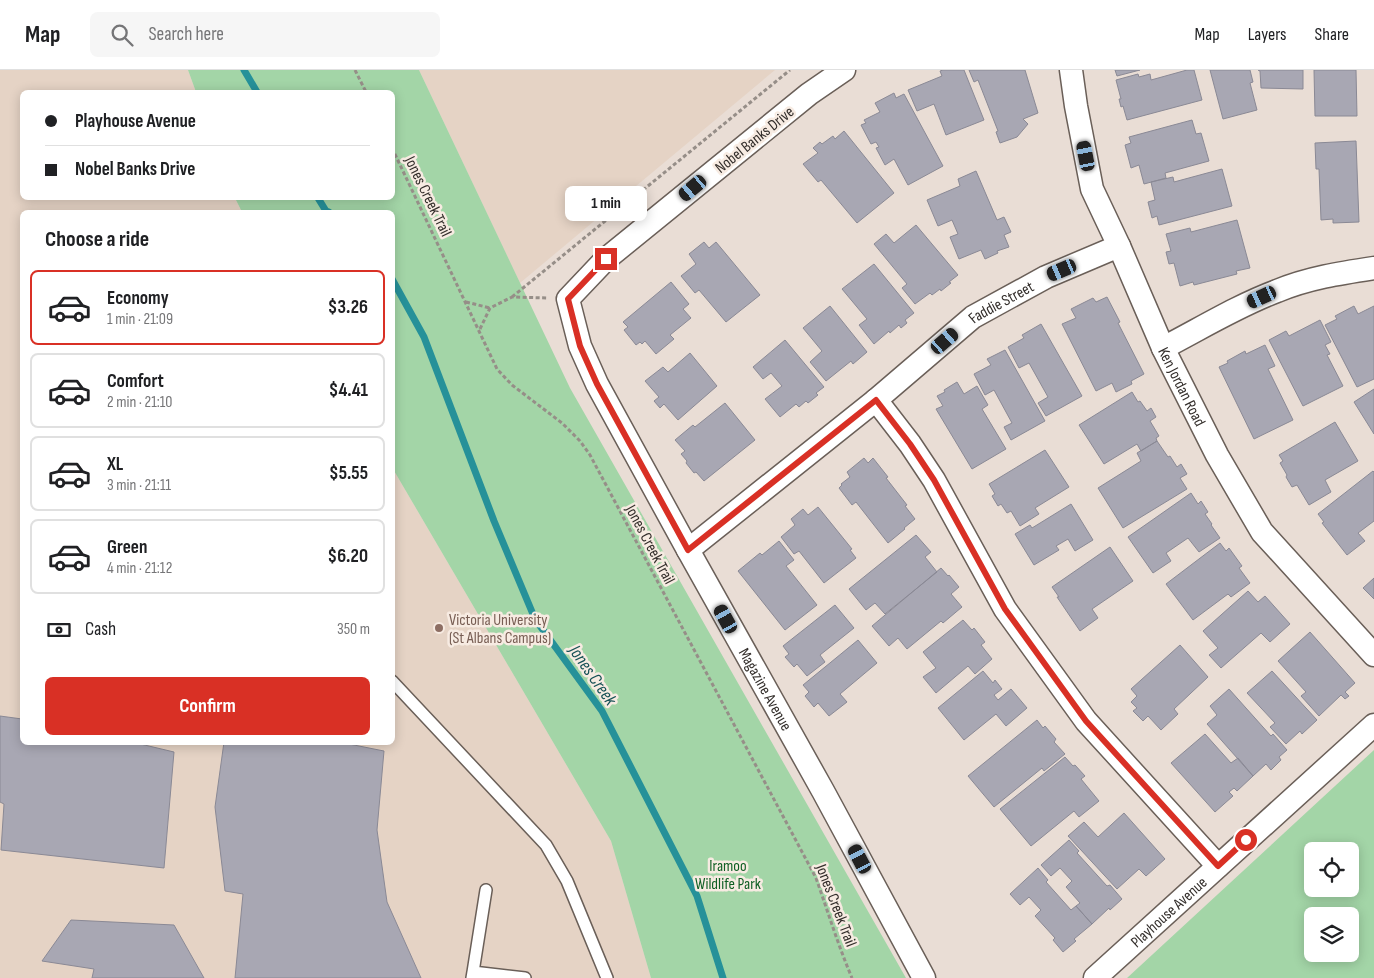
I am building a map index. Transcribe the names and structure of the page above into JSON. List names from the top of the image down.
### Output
{
  "streets": {
    "street": [
      "Nobel Banks Drive",
      "Faddie Street",
      "Ken Jordan Road",
      "Magazine Avenue",
      "Playhouse Avenue"
    ],
    "path": ["Jones Creek Trail"]
  },
  "crossings": [
    ["Nobel Banks Drive", "Magazine Avenue"],
    ["Faddie Street", "Ken Jordan Road"],
    ["Faddie Street", "Magazine Avenue"]
  ],
  "water": ["Jones Creek"],
  "parks": ["Iramoo Wildlife Park"],
  "places": ["Victoria University (St Albans Campus)"],
  "page": {
    "header": "Map",
    "search": "Search here",
    "nav": ["Map", "Layers", "Share"],
    "banner": ["Playhouse Avenue", "Nobel Banks Drive"],
    "bubble": "1 min",
    "heading": "Choose a ride",
    "list": [
      {
        "name": "Economy",
        "note": "1 min · 21:09",
        "value": "$3.26"
      },
      {
        "name": "Comfort",
        "note": "2 min · 21:10",
        "value": "$4.41"
      },
      {
        "name": "XL",
        "note": "3 min · 21:11",
        "value": "$5.55"
      },
      {
        "name": "Green",
        "note": "4 min · 21:12",
        "value": "$6.20"
      }
    ],
    "pay": ["Cash", "350 m"],
    "buttons": "Confirm"
  }
}
